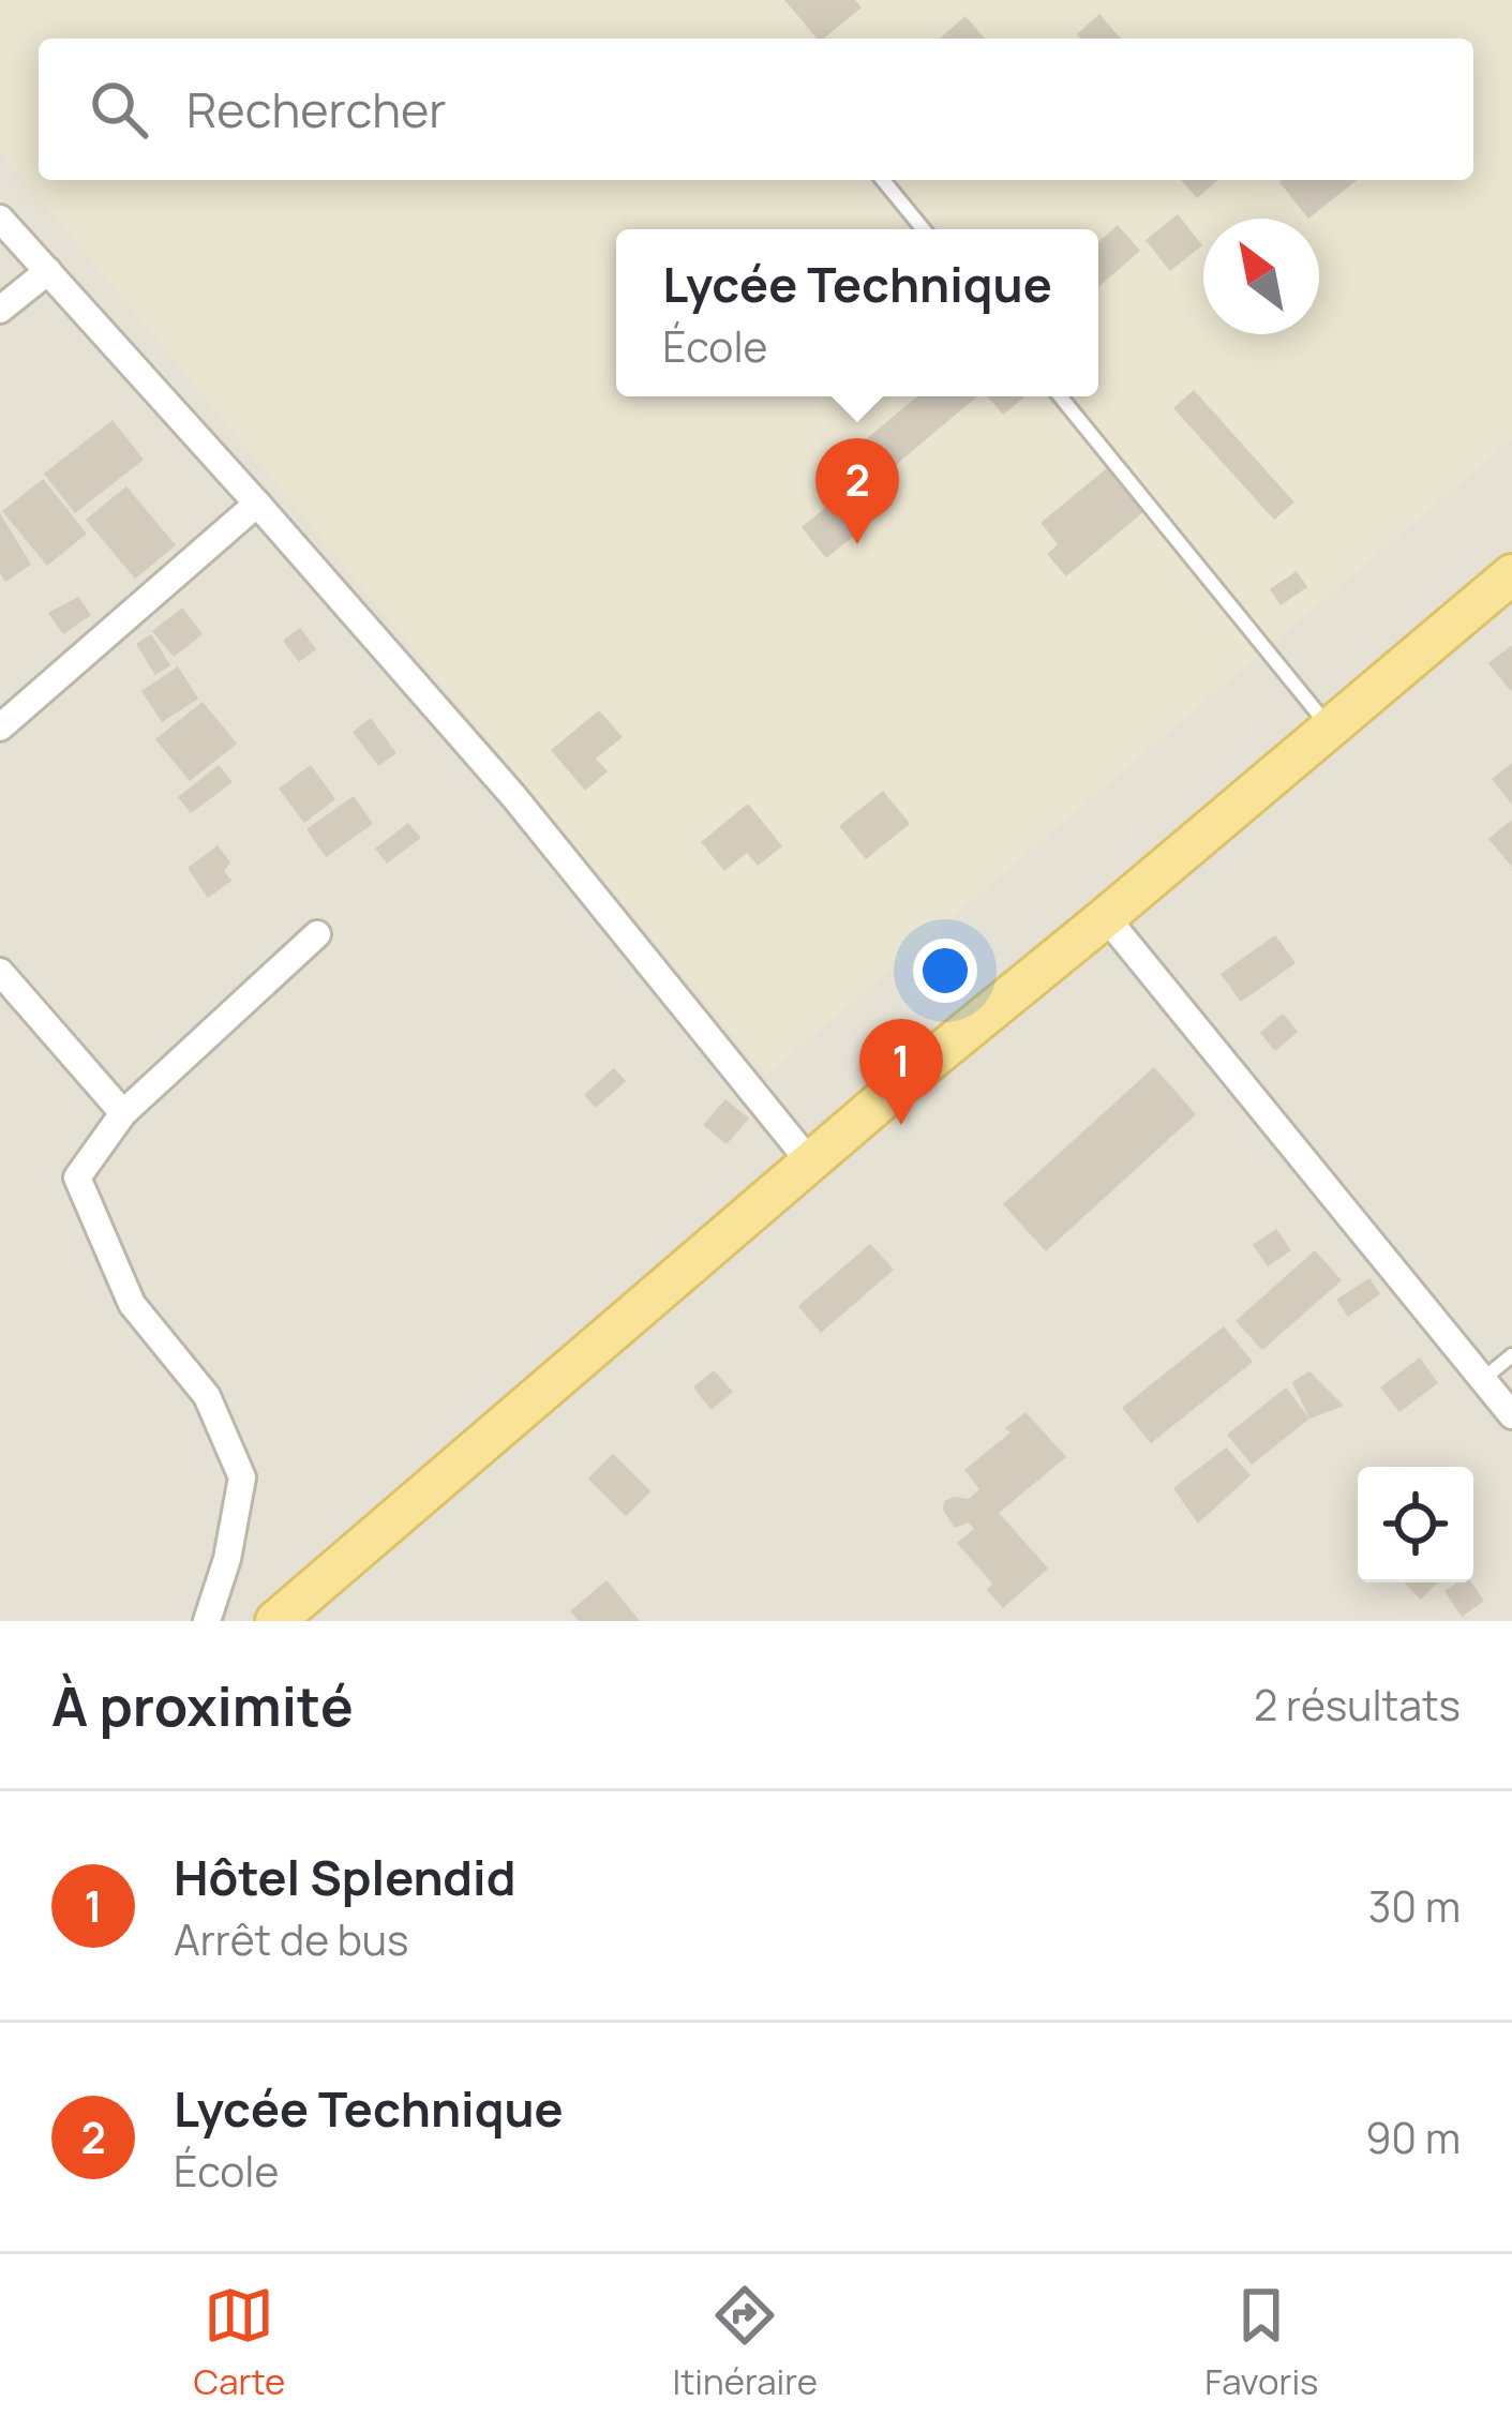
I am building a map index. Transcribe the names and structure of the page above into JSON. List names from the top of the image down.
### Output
{
  "north": "top left",
  "page": {
    "search": "Rechercher",
    "popup": ["Lycée Technique", "École"],
    "pins": ["2", "1"],
    "heading": ["À proximité", "2 résultats"],
    "list": [
      {
        "mark": "1",
        "name": "Hôtel Splendid",
        "note": "Arrêt de bus",
        "value": "30 m"
      },
      {
        "mark": "2",
        "name": "Lycée Technique",
        "note": "École",
        "value": "90 m"
      }
    ],
    "nav": ["Carte", "Itinéraire", "Favoris"]
  }
}
